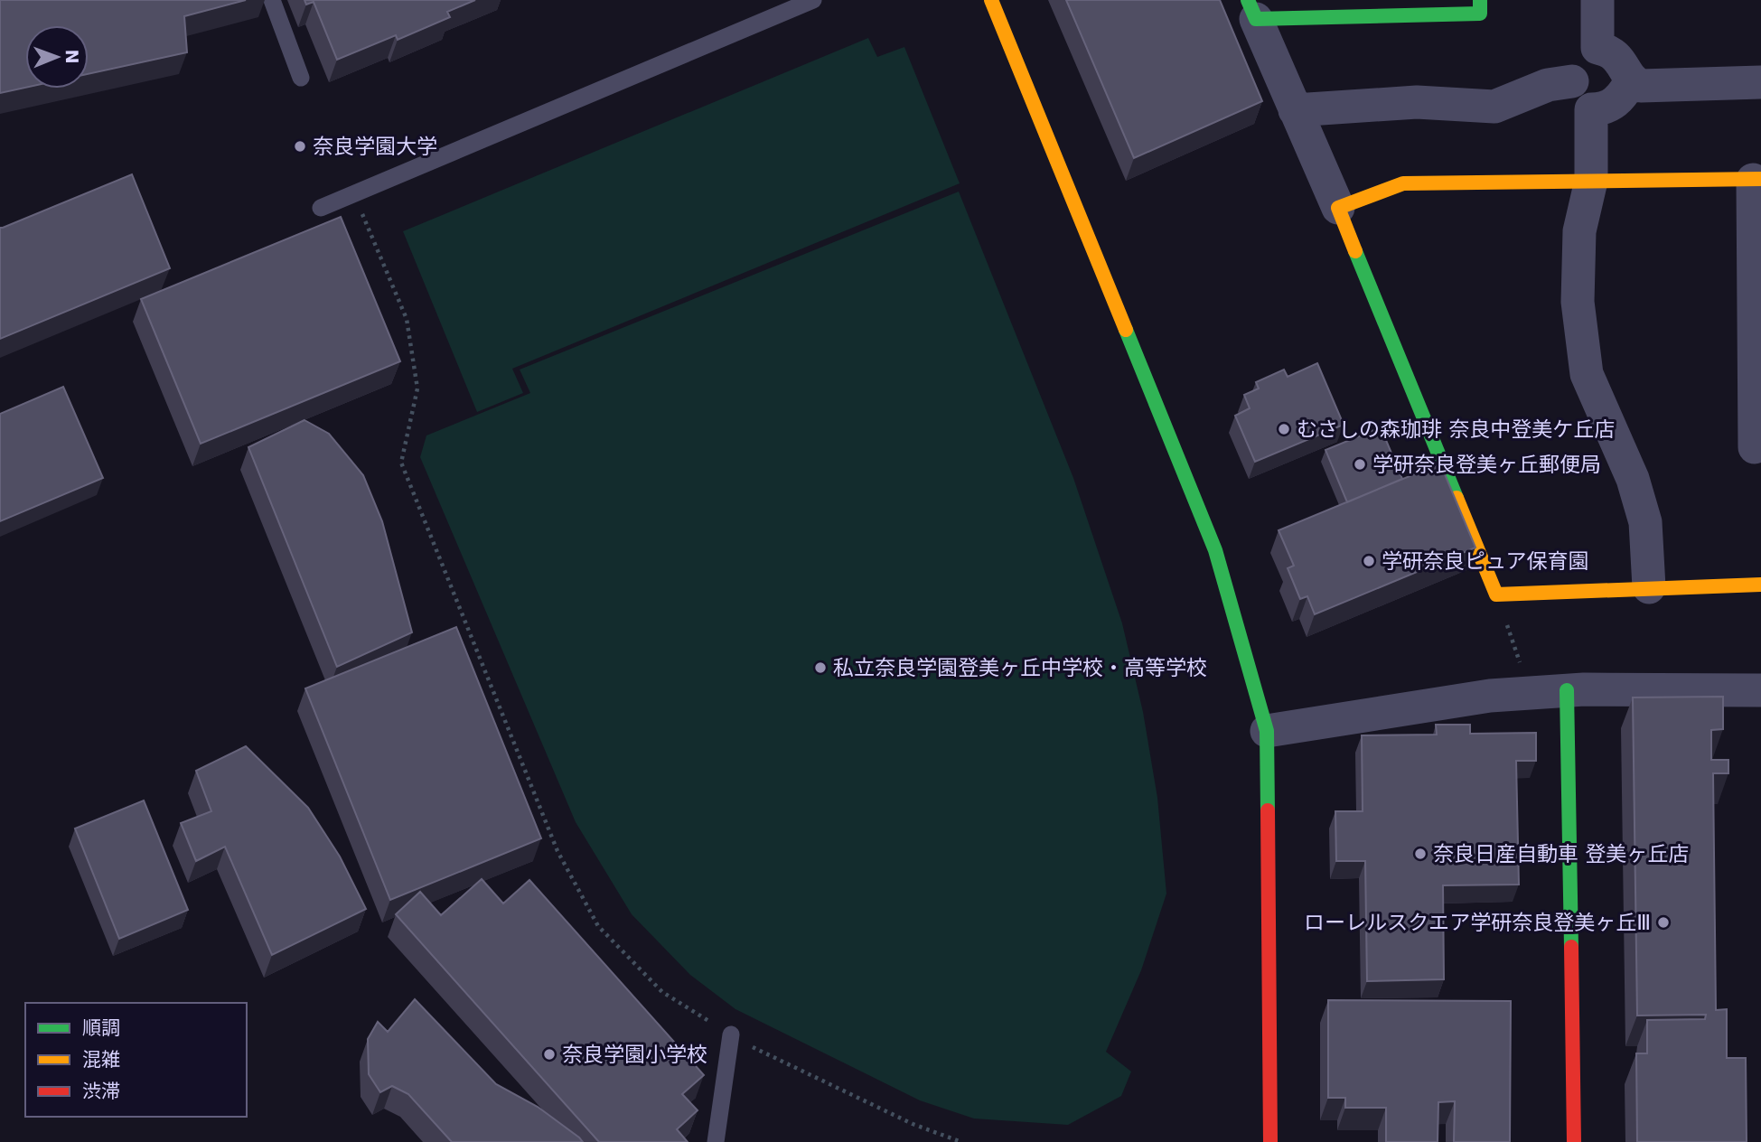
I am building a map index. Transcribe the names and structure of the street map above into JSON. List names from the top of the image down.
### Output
{
  "places": [
    "奈良学園大学",
    "むさしの森珈琲 奈良中登美ケ丘店",
    "学研奈良登美ヶ丘郵便局",
    "学研奈良ピュア保育園",
    "私立奈良学園登美ヶ丘中学校・高等学校",
    "奈良日産自動車 登美ヶ丘店",
    "ローレルスクエア学研奈良登美ヶ丘Ⅲ",
    "奈良学園小学校"
  ],
  "legend": ["順調", "混雑", "渋滞"],
  "north": "right"
}
